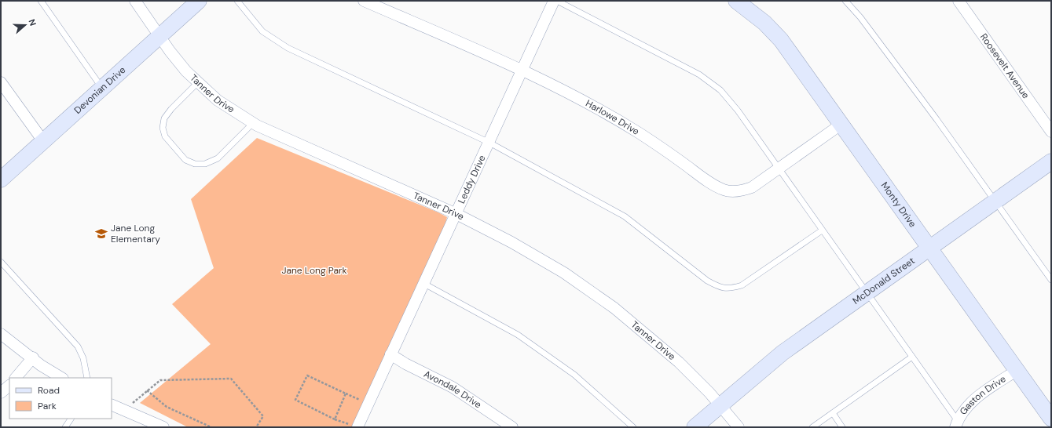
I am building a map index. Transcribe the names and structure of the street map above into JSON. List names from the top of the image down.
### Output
{
  "streets": {
    "street": [
      "Roosevelt Avenue",
      "Devonian Drive",
      "Tanner Drive",
      "Harlowe Drive",
      "Leddy Drive",
      "Monty Drive",
      "McDonald Street",
      "Avondale Drive",
      "Gaston Drive"
    ]
  },
  "crossings": [
    ["Devonian Drive", "Tanner Drive"],
    ["Tanner Drive", "Leddy Drive"],
    ["Tanner Drive", "McDonald Street"],
    ["Harlowe Drive", "Leddy Drive"],
    ["Harlowe Drive", "Monty Drive"],
    ["Leddy Drive", "Avondale Drive"],
    ["Monty Drive", "McDonald Street"],
    ["Monty Drive", "Gaston Drive"]
  ],
  "parks": ["Jane Long Park"],
  "places": {
    "school or university": ["Jane Long Elementary"]
  },
  "legend": ["Road", "Park"],
  "north": "right"
}
